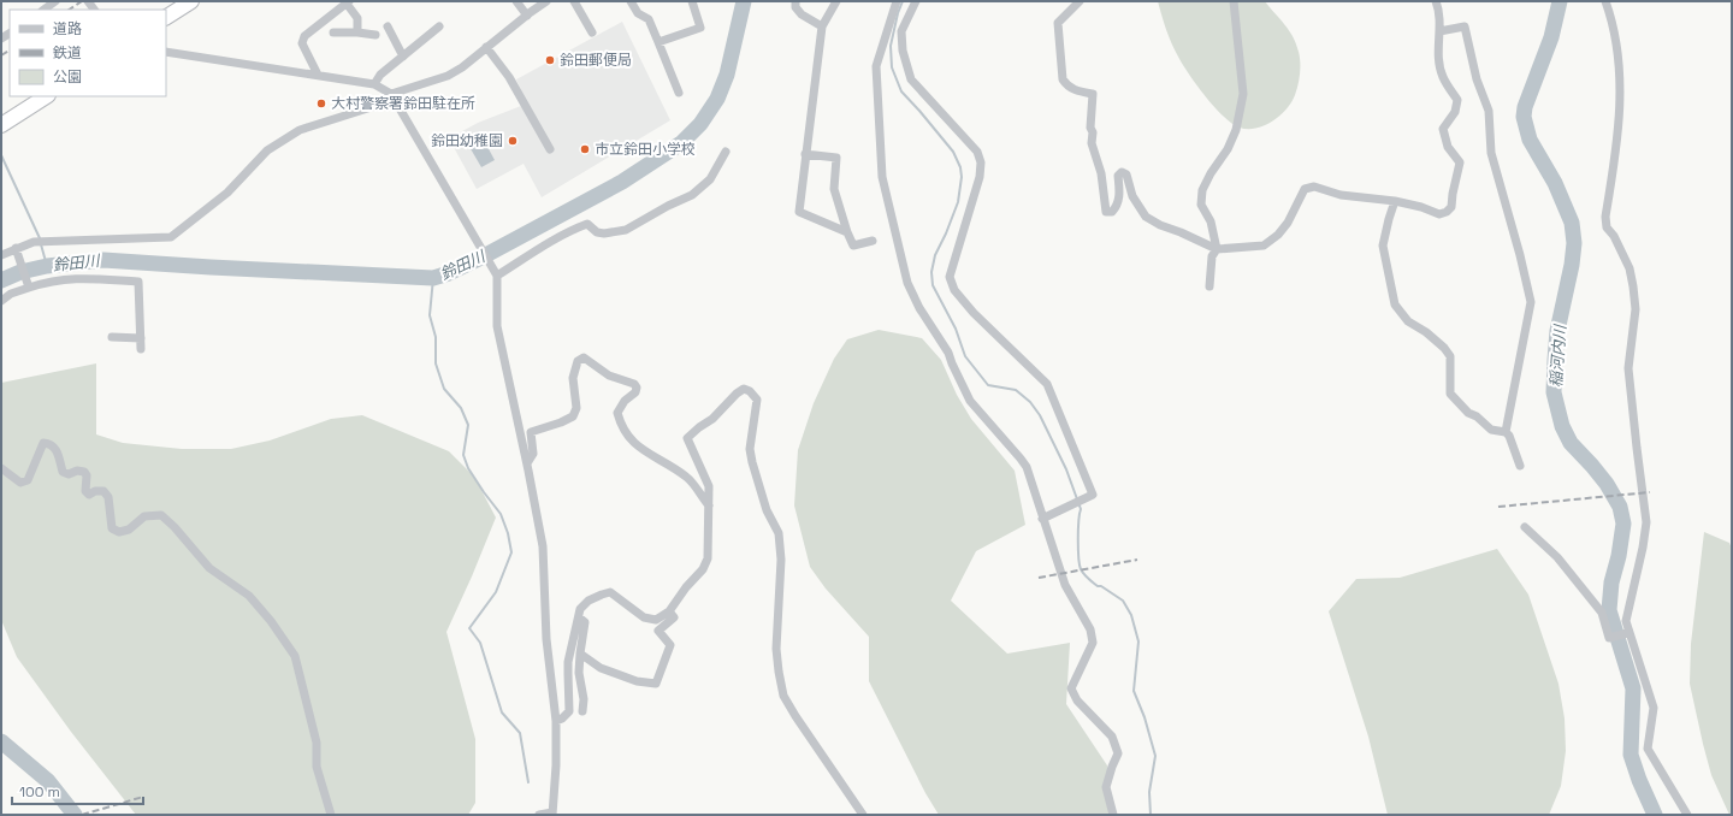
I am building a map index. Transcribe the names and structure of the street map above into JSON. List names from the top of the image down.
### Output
{
  "water": ["鈴田川", "稲河内川"],
  "places": [
    "鈴田郵便局",
    "大村警察署鈴田駐在所",
    "鈴田幼稚園",
    "市立鈴田小学校"
  ],
  "legend": ["道路", "鉄道", "公園"],
  "scale_bar": "100 m"
}
